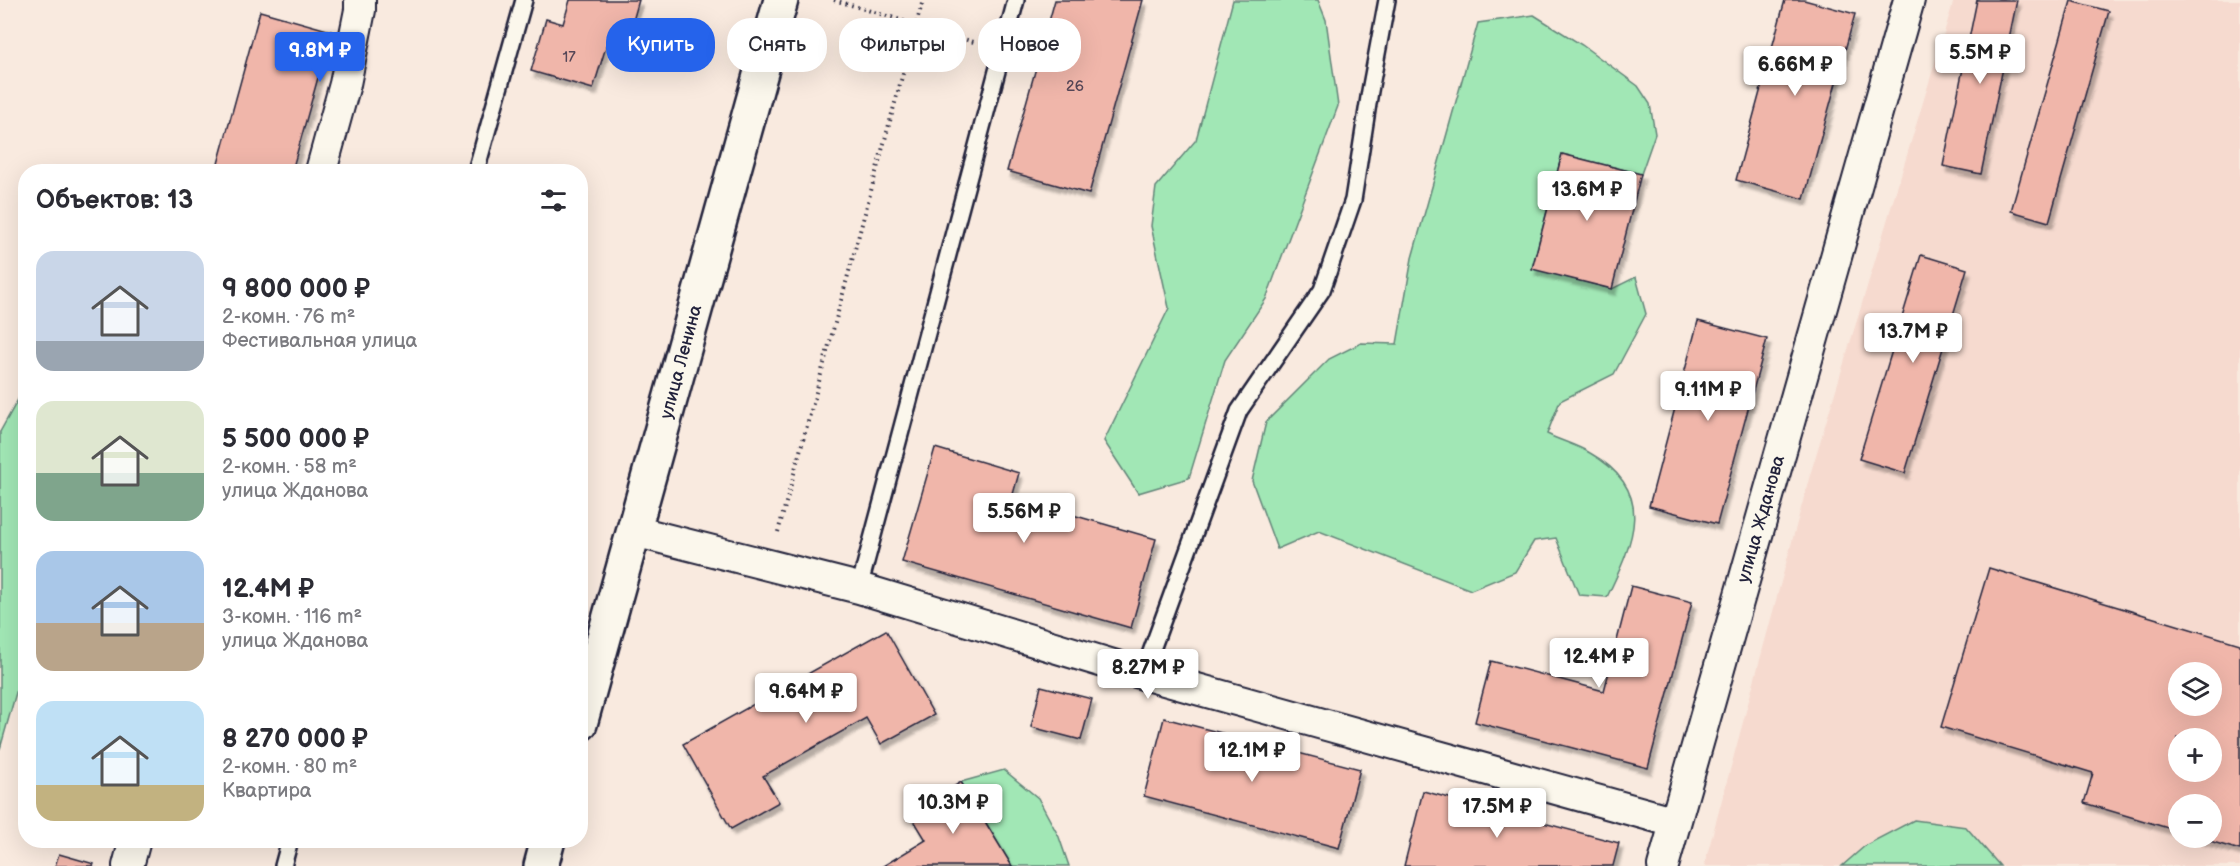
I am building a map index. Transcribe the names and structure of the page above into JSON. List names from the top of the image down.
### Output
{
  "streets": {
    "street": ["улица Ленина", "улица Жданова"]
  },
  "house_numbers": ["17", "26"],
  "page": {
    "chip": [
      "Купить",
      "Снять",
      "Фильтры",
      "Новое"
    ],
    "price": [
      "9.8M ₽",
      "5.5M ₽",
      "6.66M ₽",
      "13.6M ₽",
      "13.7M ₽",
      "9.11M ₽",
      "5.56M ₽",
      "12.4M ₽",
      "8.27M ₽",
      "9.64M ₽",
      "12.1M ₽",
      "10.3M ₽",
      "17.5M ₽"
    ],
    "heading": "Объектов: 13",
    "list": [
      {
        "name": "9 800 000 ₽",
        "note": "2-комн. · 76 m² · Фестивальная улица"
      },
      {
        "name": "5 500 000 ₽",
        "note": "2-комн. · 58 m² · улица Жданова"
      },
      {
        "name": "12.4M ₽",
        "note": "3-комн. · 116 m² · улица Жданова"
      },
      {
        "name": "8 270 000 ₽",
        "note": "2-комн. · 80 m² · Квартира"
      }
    ],
    "map_buttons": ["+", "−"]
  }
}
